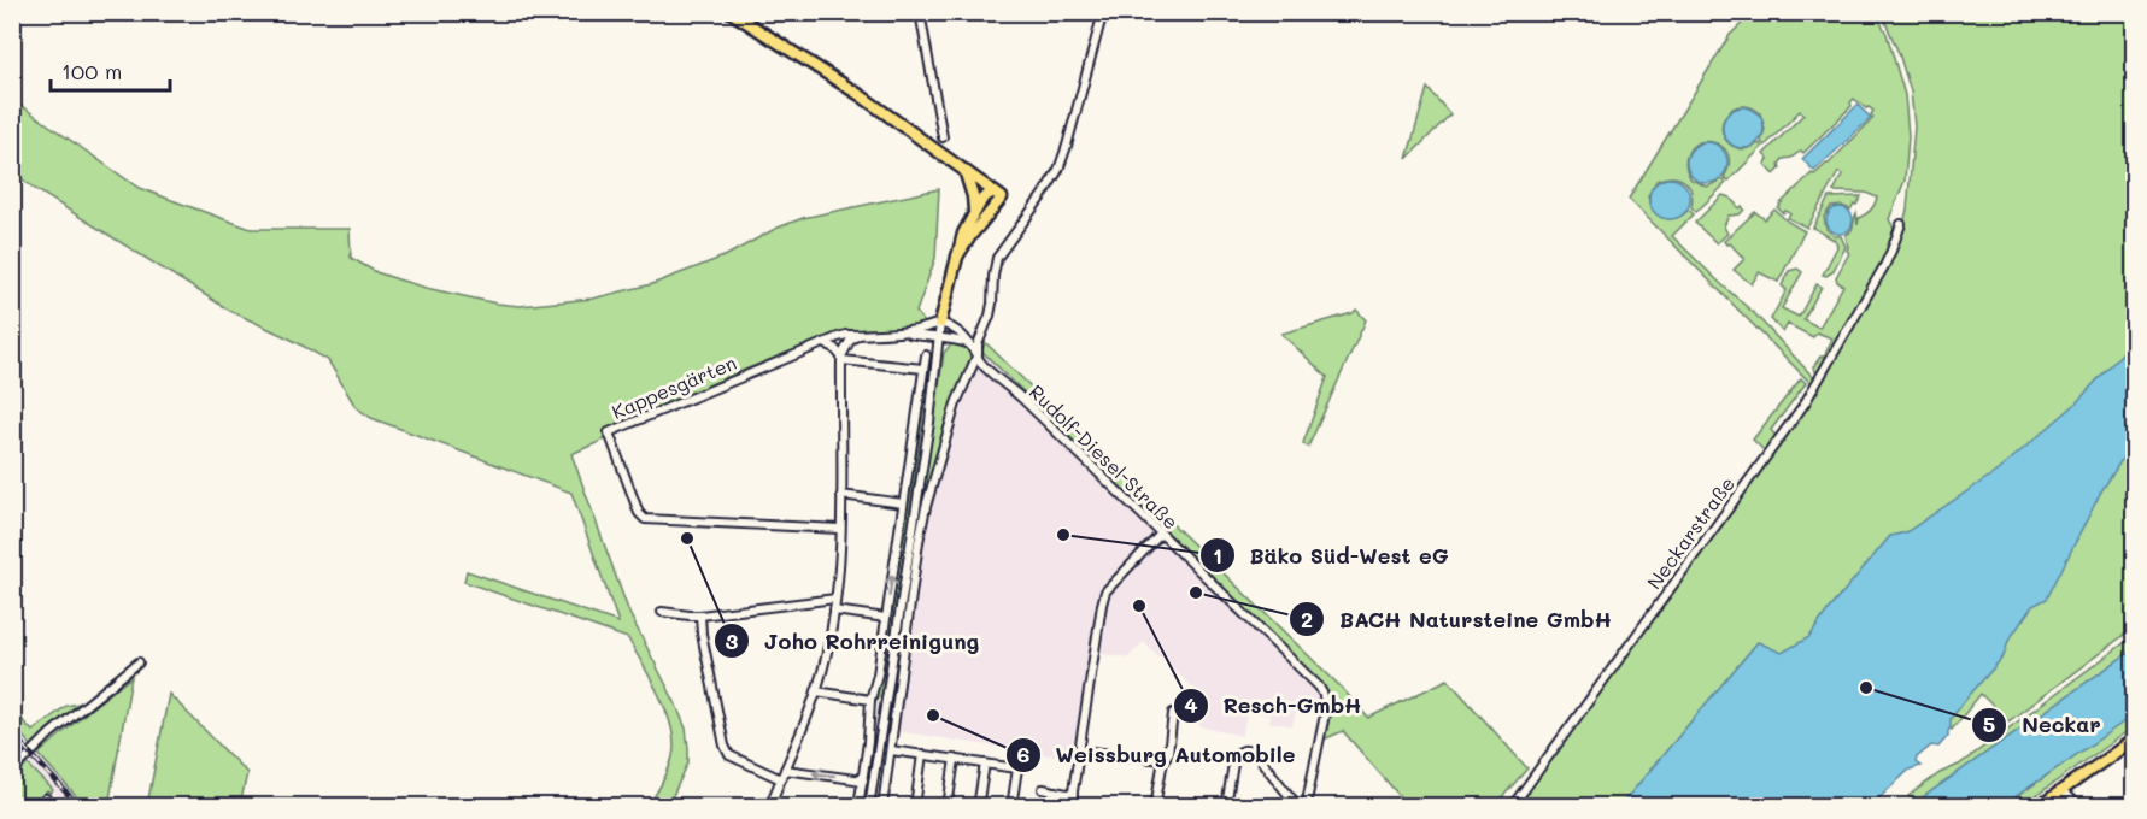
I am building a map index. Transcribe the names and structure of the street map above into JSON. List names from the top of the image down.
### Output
{
  "streets": {
    "street": ["Kappesgärten", "Rudolf-Diesel-Straße", "Neckarstraße"]
  },
  "crossings": [
    ["Kappesgärten", "Rudolf-Diesel-Straße"]
  ],
  "places": [
    "Bäko Süd-West eG",
    "Joho Rohrreinigung",
    "BACH Natursteine GmbH",
    "Resch-GmbH",
    "Neckar",
    "Weissburg Automobile"
  ],
  "scale_bar": "100 m"
}
